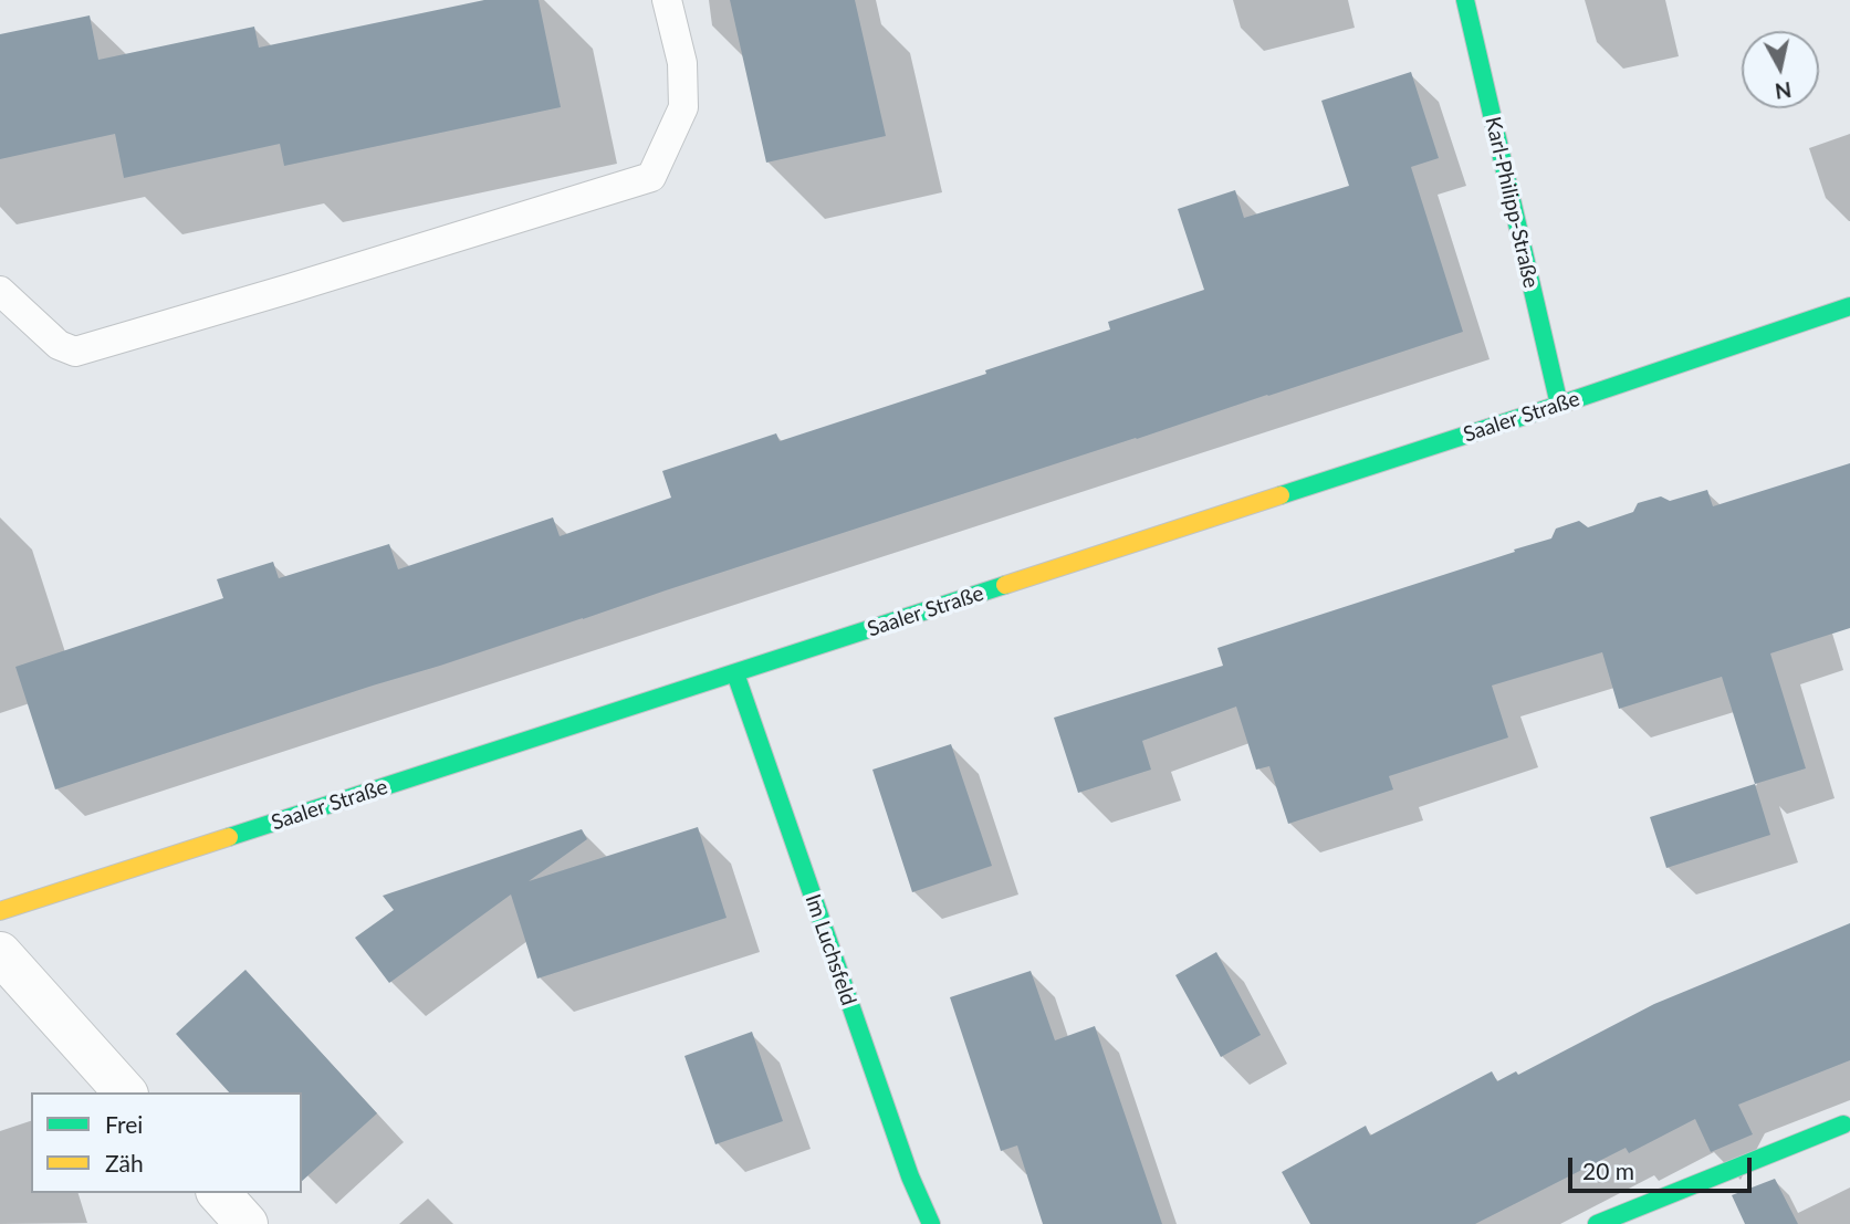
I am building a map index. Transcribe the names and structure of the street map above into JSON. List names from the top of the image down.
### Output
{
  "streets": {
    "street": ["Karl-Philipp-Straße", "Saaler Straße", "Im Luchsfeld"]
  },
  "crossings": [
    ["Karl-Philipp-Straße", "Saaler Straße"],
    ["Saaler Straße", "Im Luchsfeld"]
  ],
  "legend": ["Frei", "Zäh"],
  "scale_bar": "20 m",
  "north": "bottom"
}
